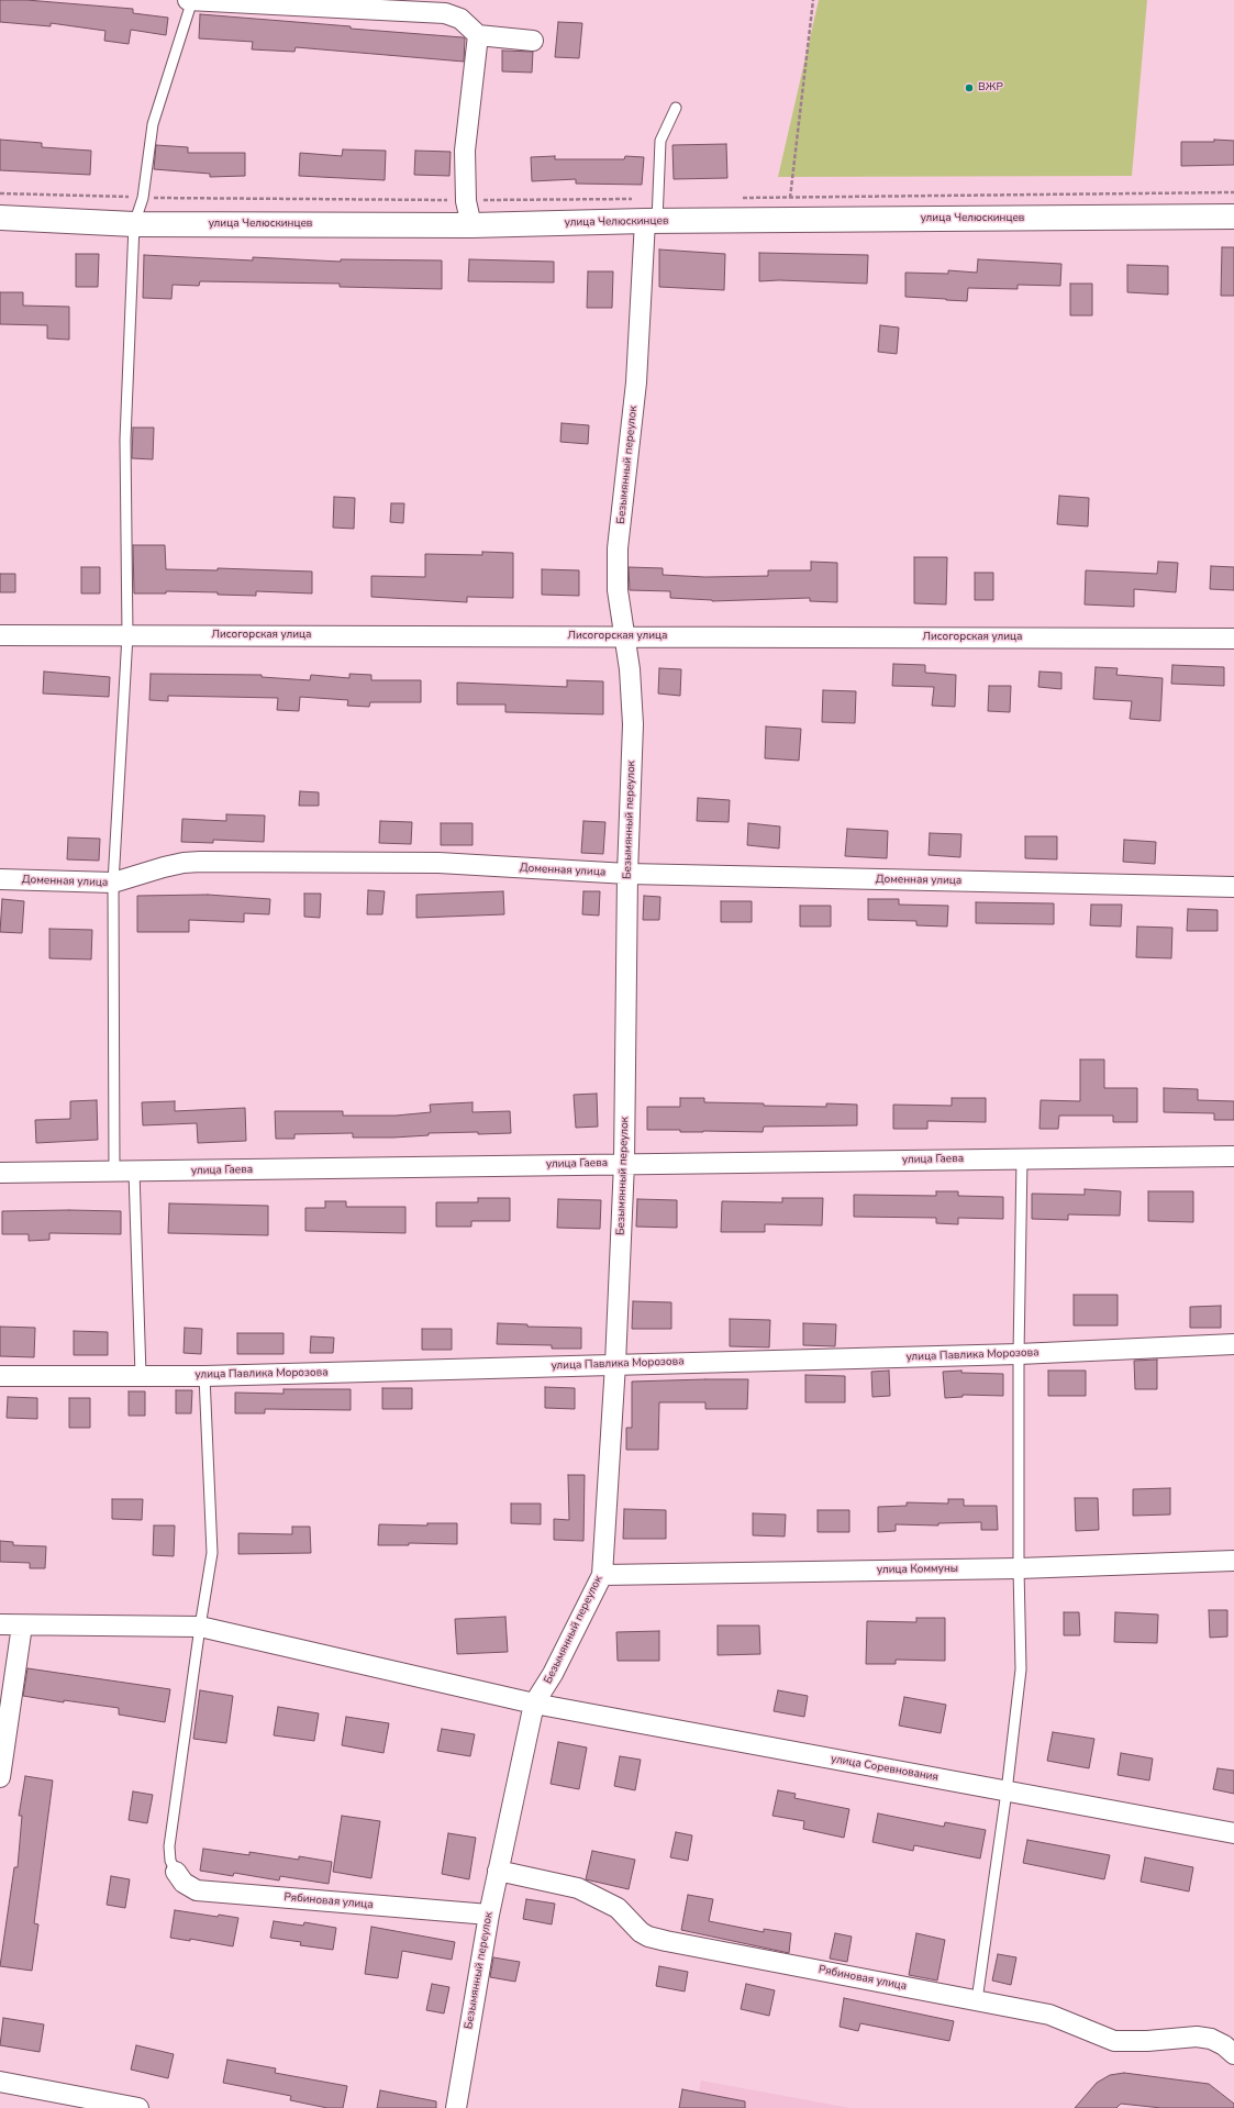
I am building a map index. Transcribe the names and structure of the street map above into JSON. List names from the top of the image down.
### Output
{
  "streets": {
    "street": [
      "улица Челюскинцев",
      "Безымянный переулок",
      "Лисогорская улица",
      "Доменная улица",
      "улица Гаева",
      "улица Павлика Морозова",
      "улица Коммуны",
      "улица Соревнования",
      "Рябиновая улица"
    ]
  },
  "crossings": [
    ["улица Челюскинцев", "Безымянный переулок"],
    ["Безымянный переулок", "Лисогорская улица"],
    ["Безымянный переулок", "Доменная улица"],
    ["Безымянный переулок", "улица Гаева"],
    ["Безымянный переулок", "улица Павлика Морозова"],
    ["Безымянный переулок", "улица Коммуны"],
    ["Безымянный переулок", "улица Соревнования"],
    ["Безымянный переулок", "Рябиновая улица"]
  ],
  "places": ["ВЖР"]
}
